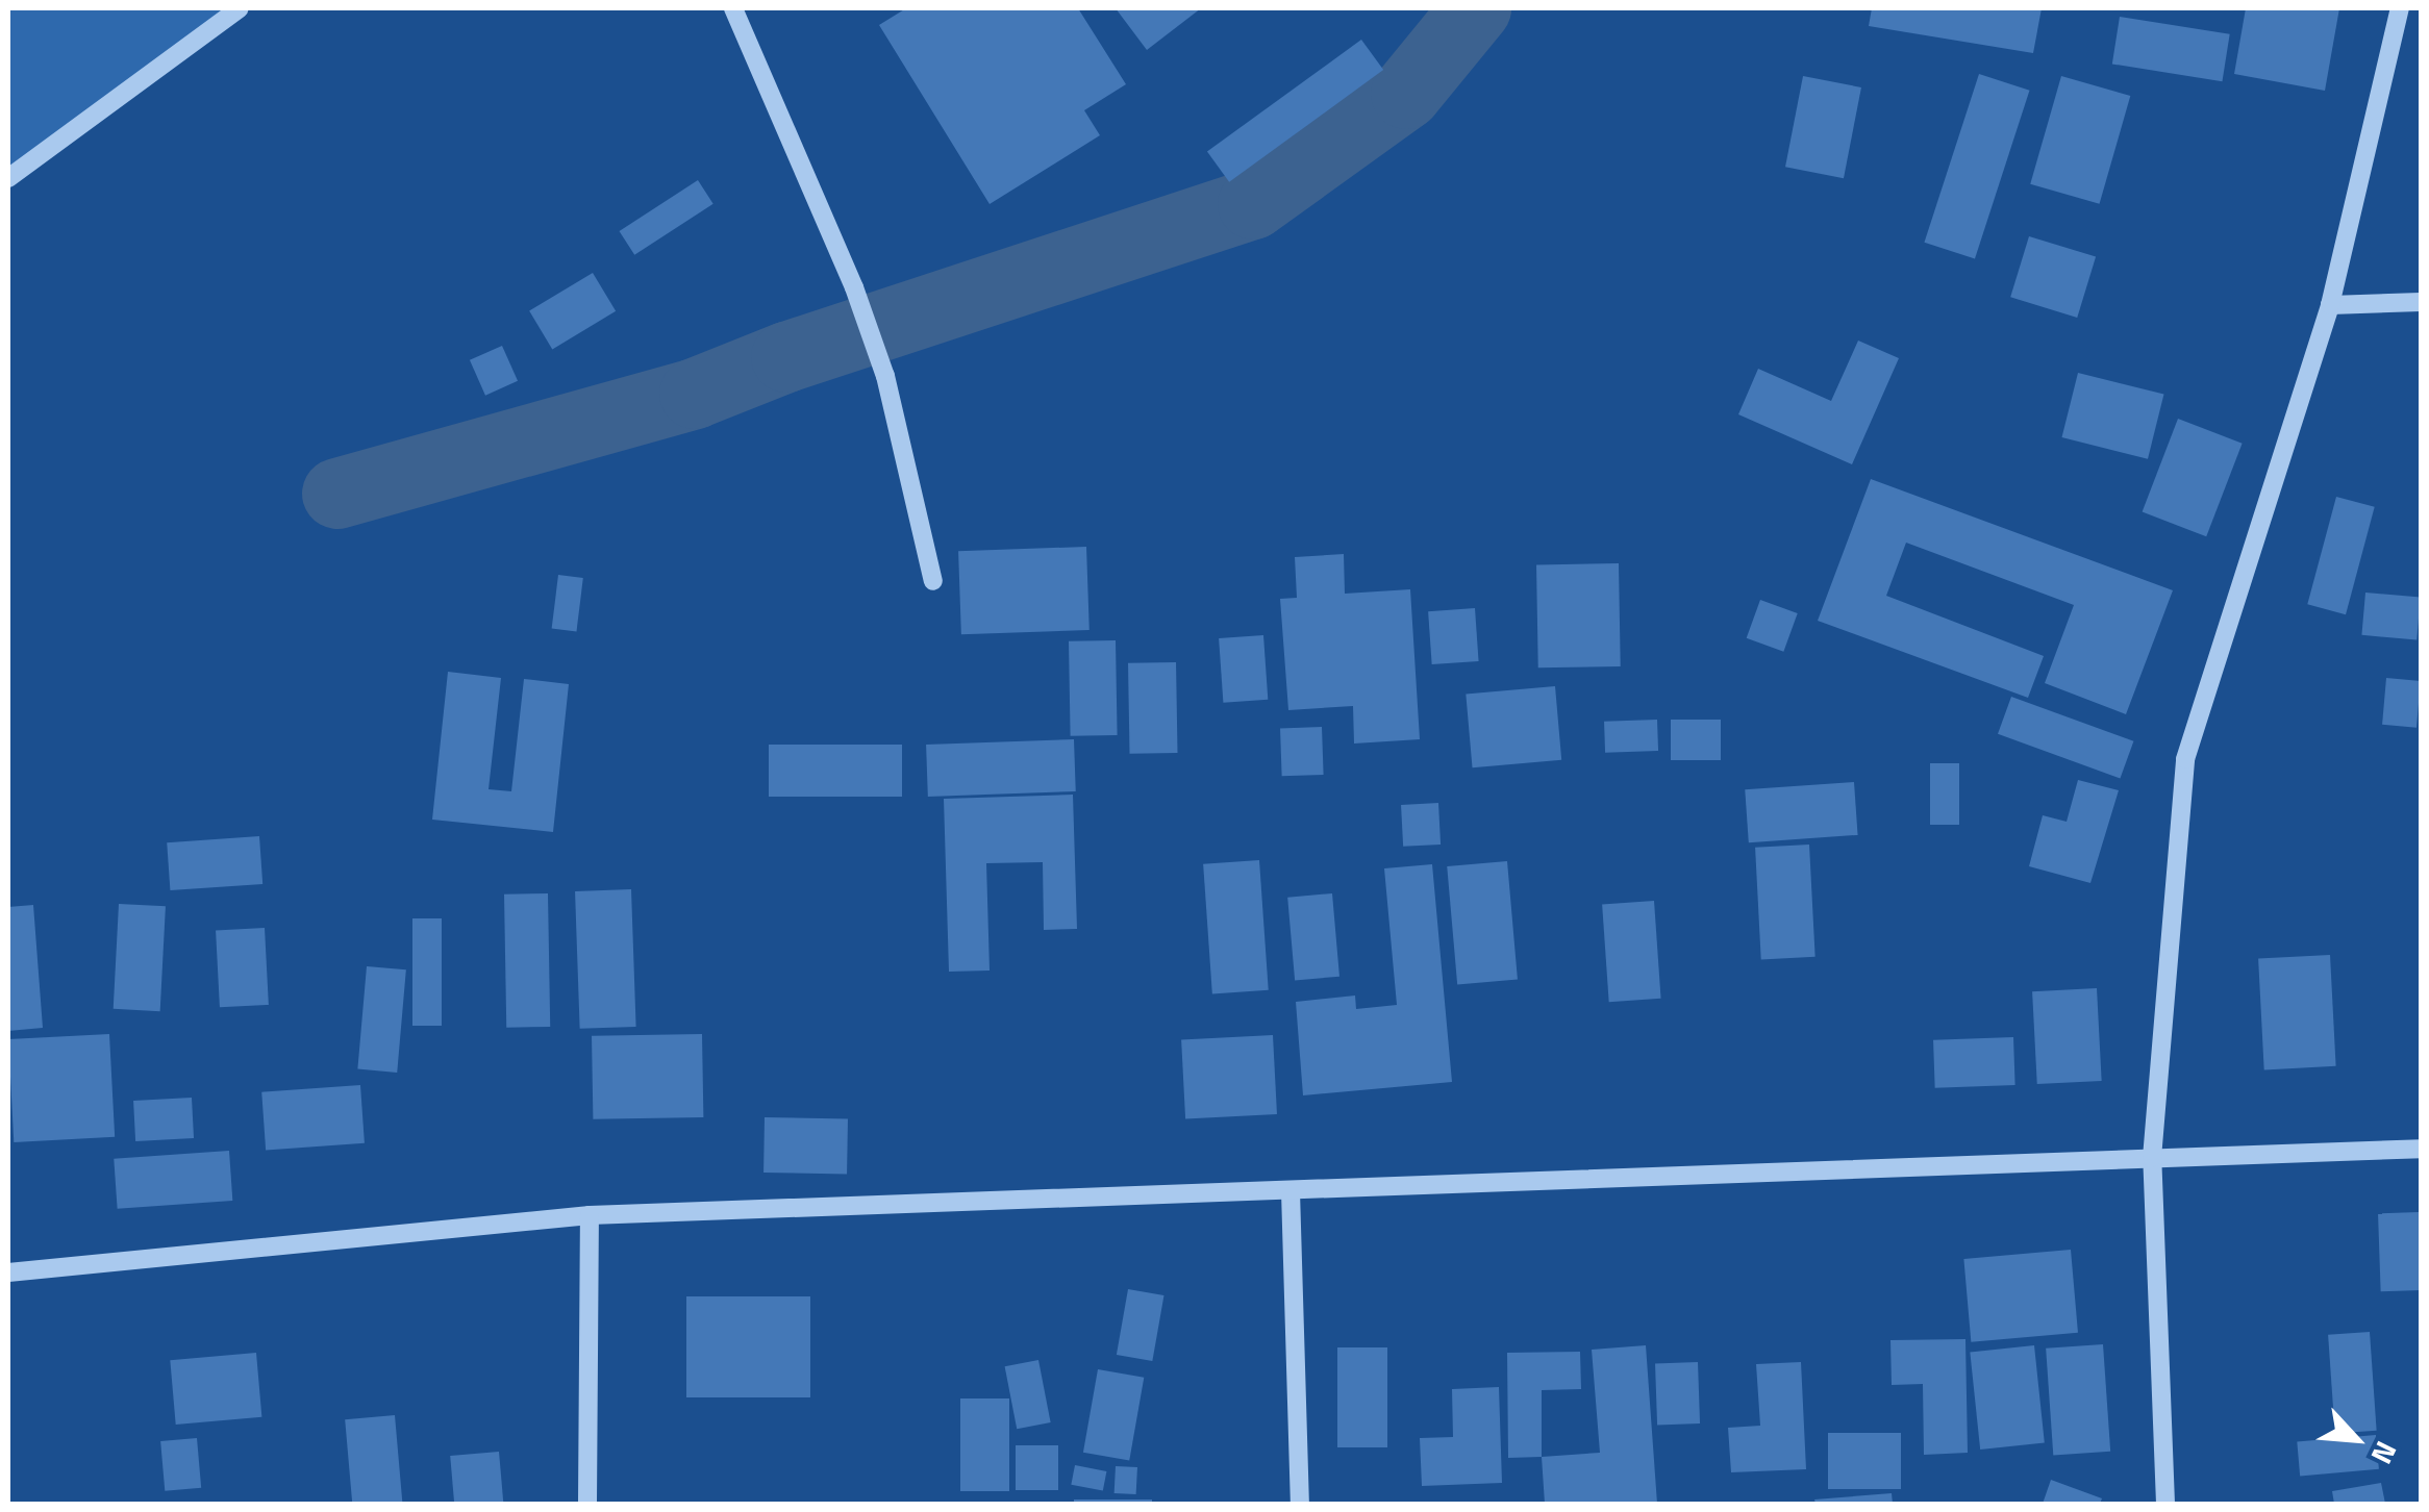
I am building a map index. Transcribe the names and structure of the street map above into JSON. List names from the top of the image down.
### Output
{
  "north": "bottom right"
}
